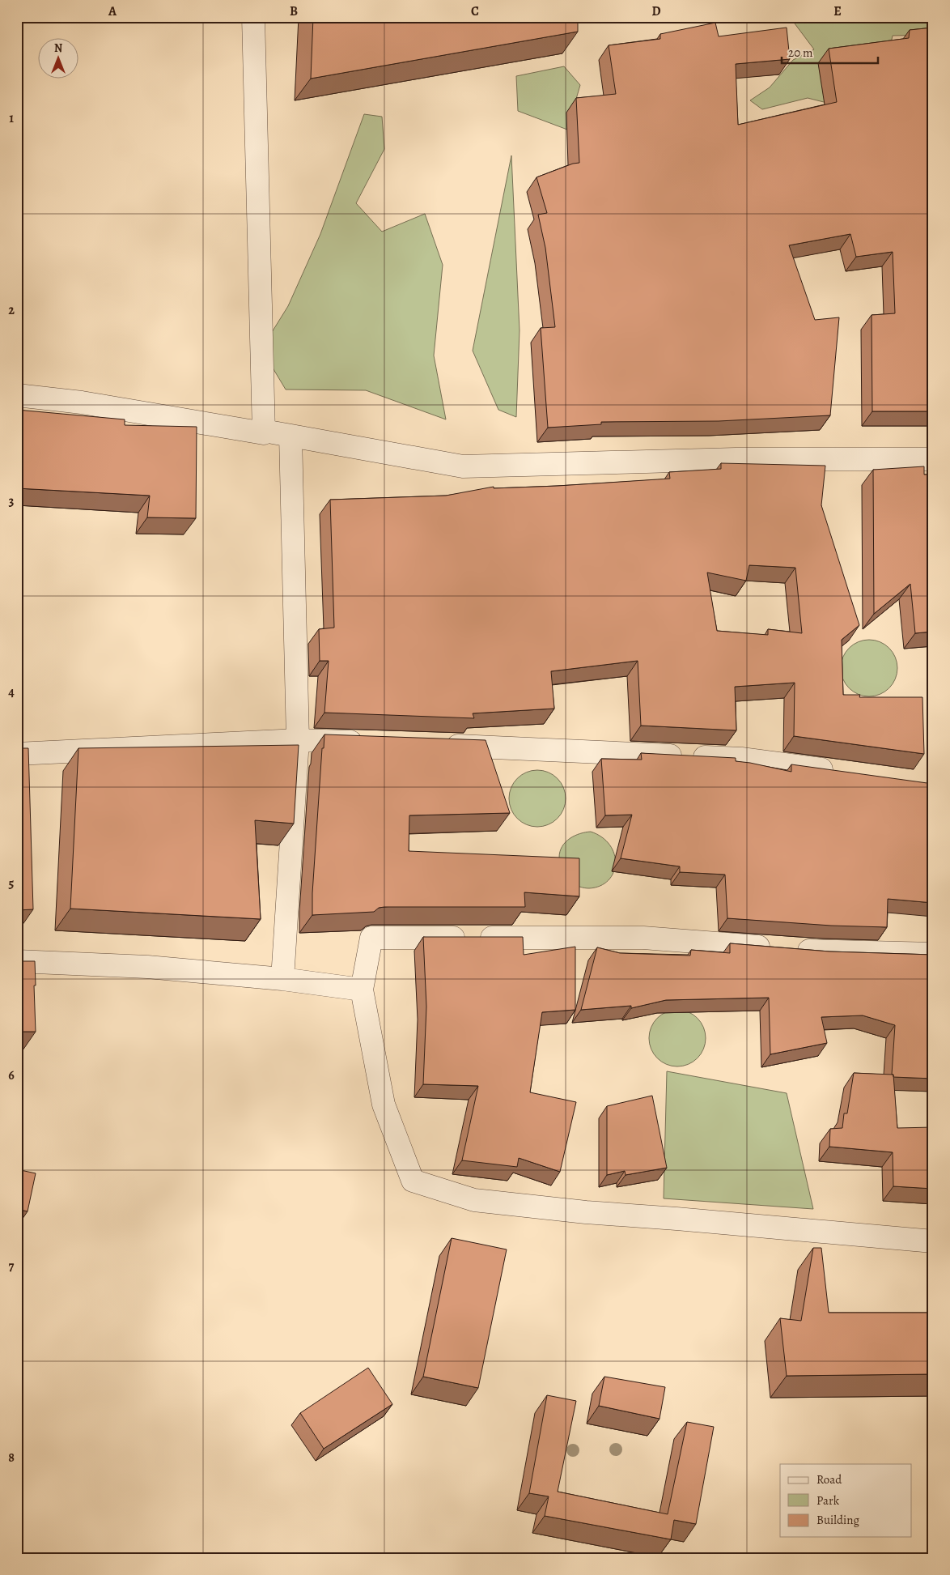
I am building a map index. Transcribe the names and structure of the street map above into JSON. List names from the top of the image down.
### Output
{
  "legend": ["Road", "Park", "Building"],
  "scale_bar": "20 m",
  "north": "top",
  "grid": {
    "columns": [
      "A",
      "B",
      "C",
      "D",
      "E"
    ],
    "rows": [
      "1",
      "2",
      "3",
      "4",
      "5",
      "6",
      "7",
      "8"
    ]
  }
}
